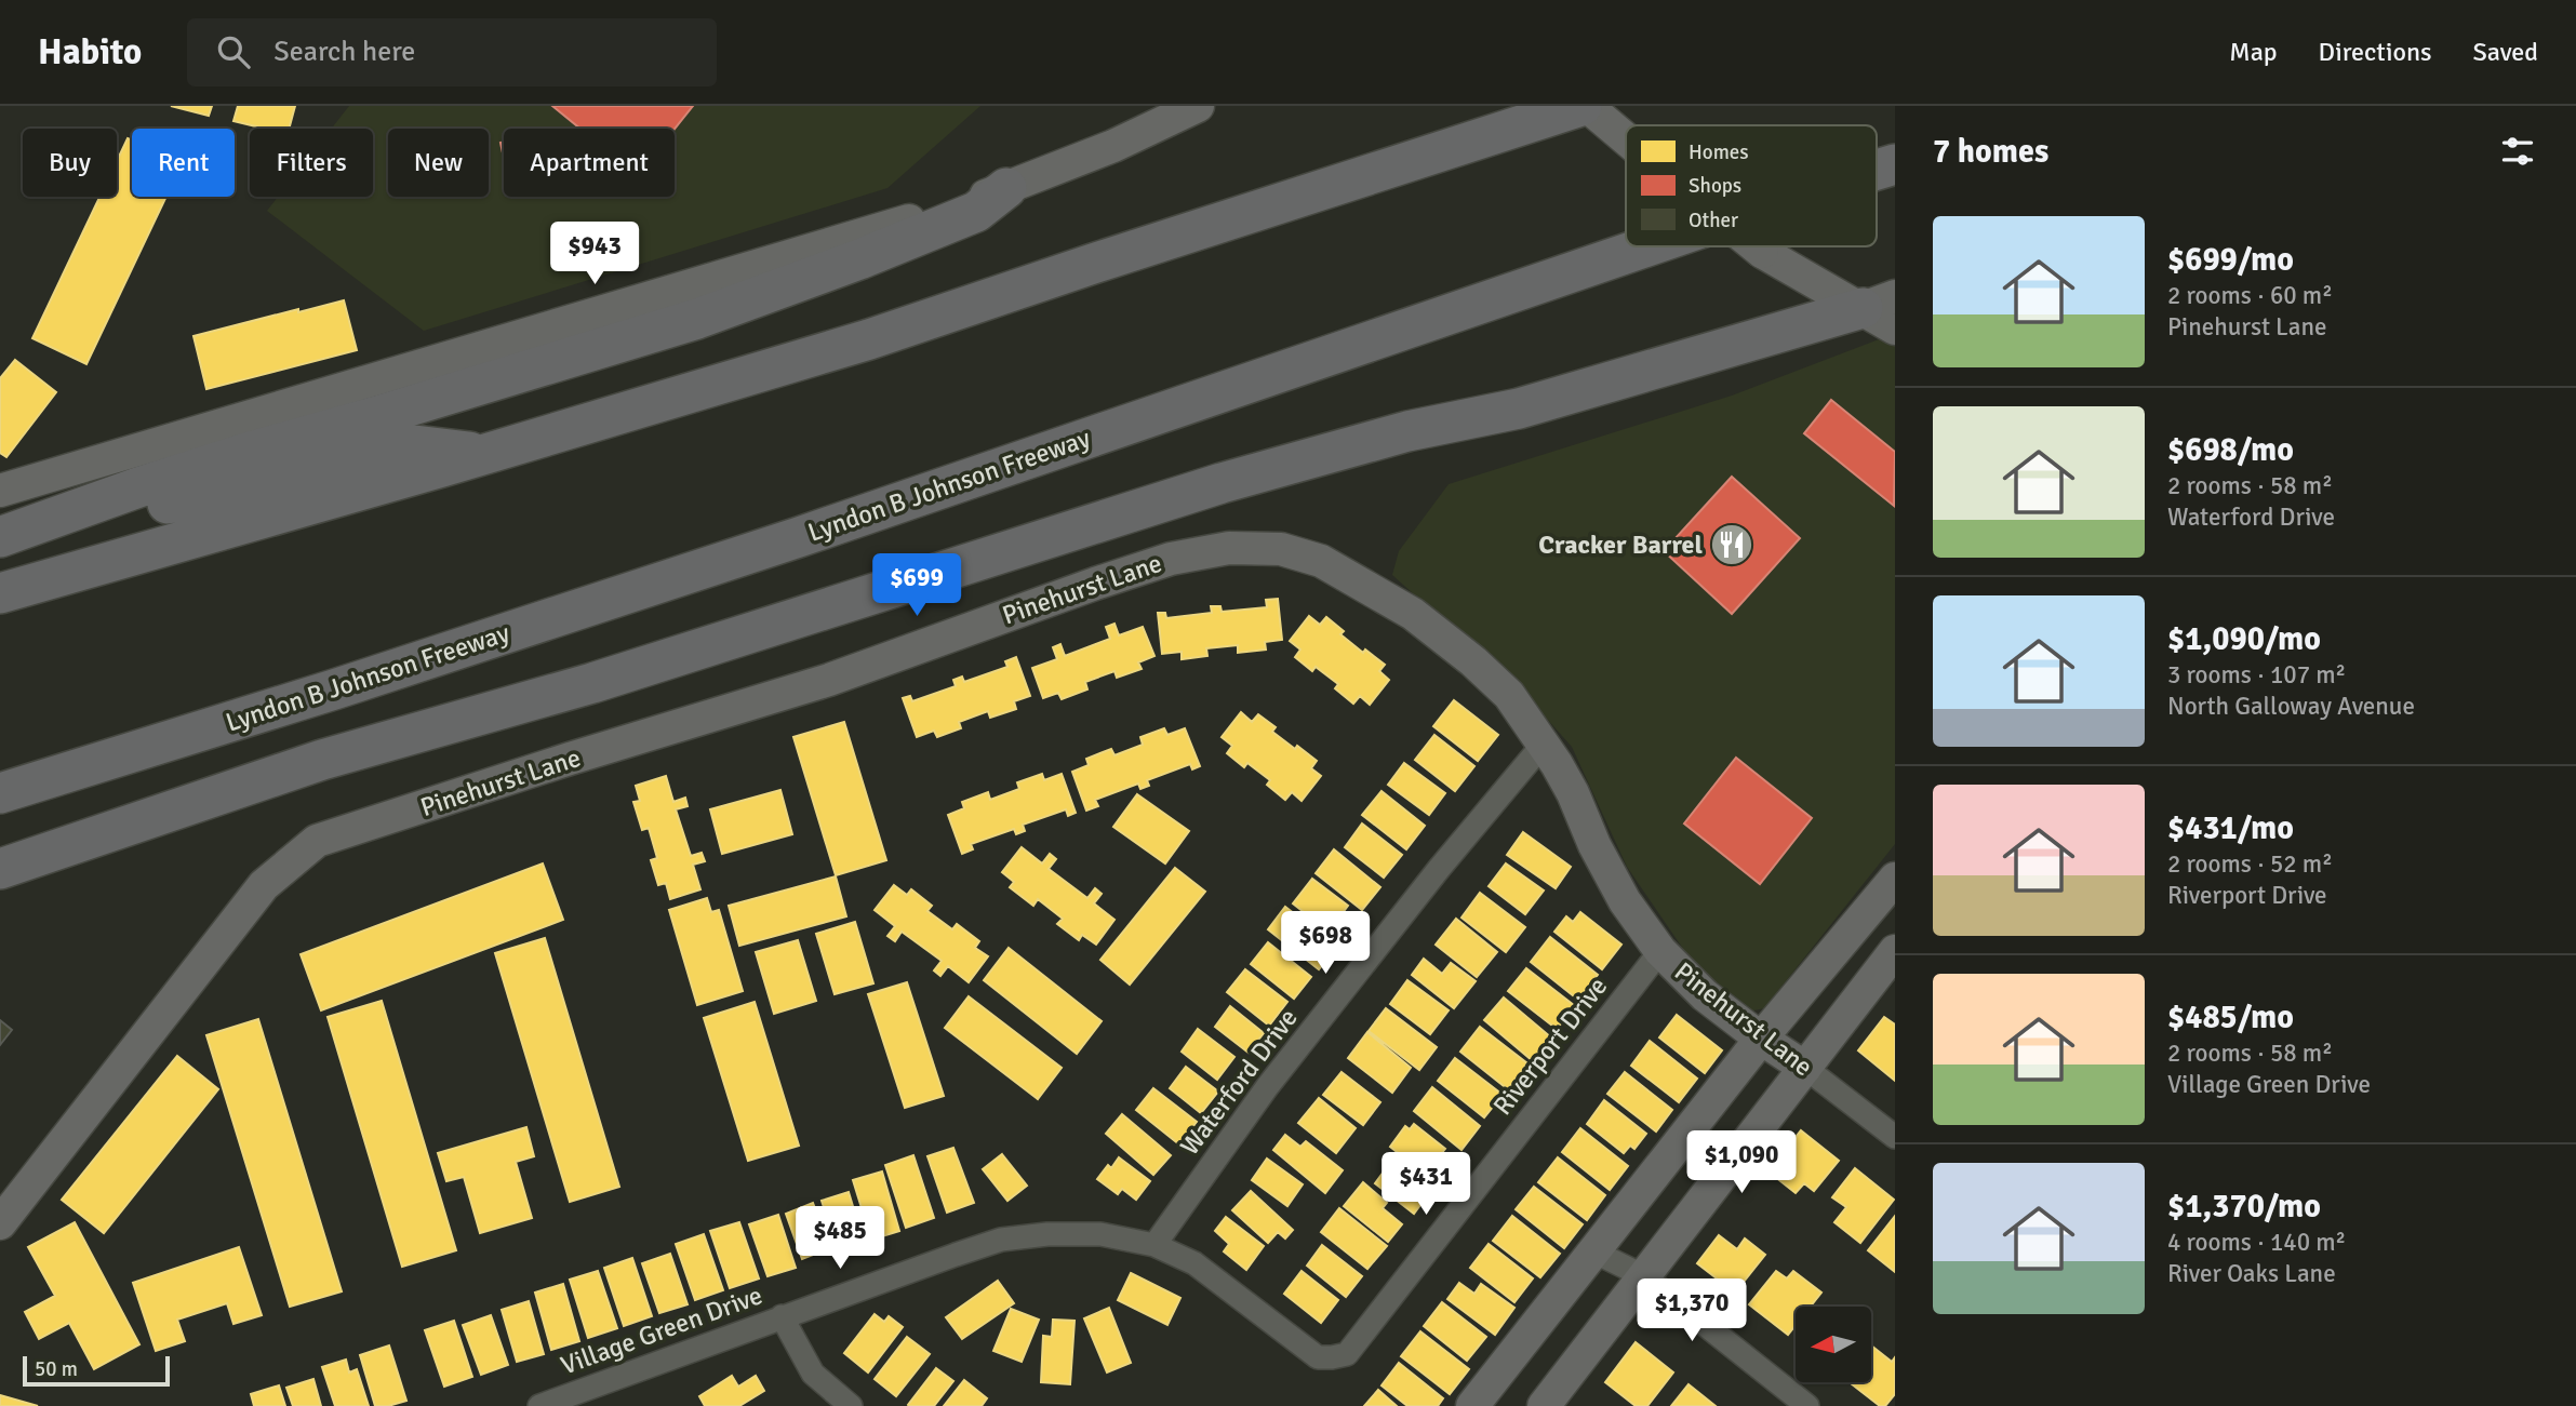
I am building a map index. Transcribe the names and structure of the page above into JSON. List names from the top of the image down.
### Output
{
  "streets": {
    "highway": ["Lyndon B Johnson Freeway"],
    "main road": ["Pinehurst Lane"],
    "street": ["Riverport Drive", "Waterford Drive", "Village Green Drive"]
  },
  "crossings": [
    ["Pinehurst Lane", "Riverport Drive"],
    ["Pinehurst Lane", "Waterford Drive"],
    ["Riverport Drive", "Waterford Drive"],
    ["Riverport Drive", "Village Green Drive"],
    ["Waterford Drive", "Village Green Drive"]
  ],
  "places": {
    "restaurant": ["Cracker Barrel"]
  },
  "legend": ["Homes", "Shops", "Other"],
  "scale_bar": "50 m",
  "north": "left",
  "page": {
    "header": "Habito",
    "search": "Search here",
    "nav": ["Map", "Directions", "Saved"],
    "heading": "7 homes",
    "chip": [
      "Buy",
      "Rent",
      "Filters",
      "New",
      "Apartment"
    ],
    "list": [
      {
        "name": "$699/mo",
        "note": "2 rooms · 60 m² · Pinehurst Lane"
      },
      {
        "name": "$698/mo",
        "note": "2 rooms · 58 m² · Waterford Drive"
      },
      {
        "name": "$1,090/mo",
        "note": "3 rooms · 107 m² · North Galloway Avenue"
      },
      {
        "name": "$431/mo",
        "note": "2 rooms · 52 m² · Riverport Drive"
      },
      {
        "name": "$485/mo",
        "note": "2 rooms · 58 m² · Village Green Drive"
      },
      {
        "name": "$1,370/mo",
        "note": "4 rooms · 140 m² · River Oaks Lane"
      }
    ],
    "price": [
      "$943",
      "$699",
      "$698",
      "$1,090",
      "$431",
      "$485",
      "$1,370"
    ],
    "scale": "50 m"
  }
}
